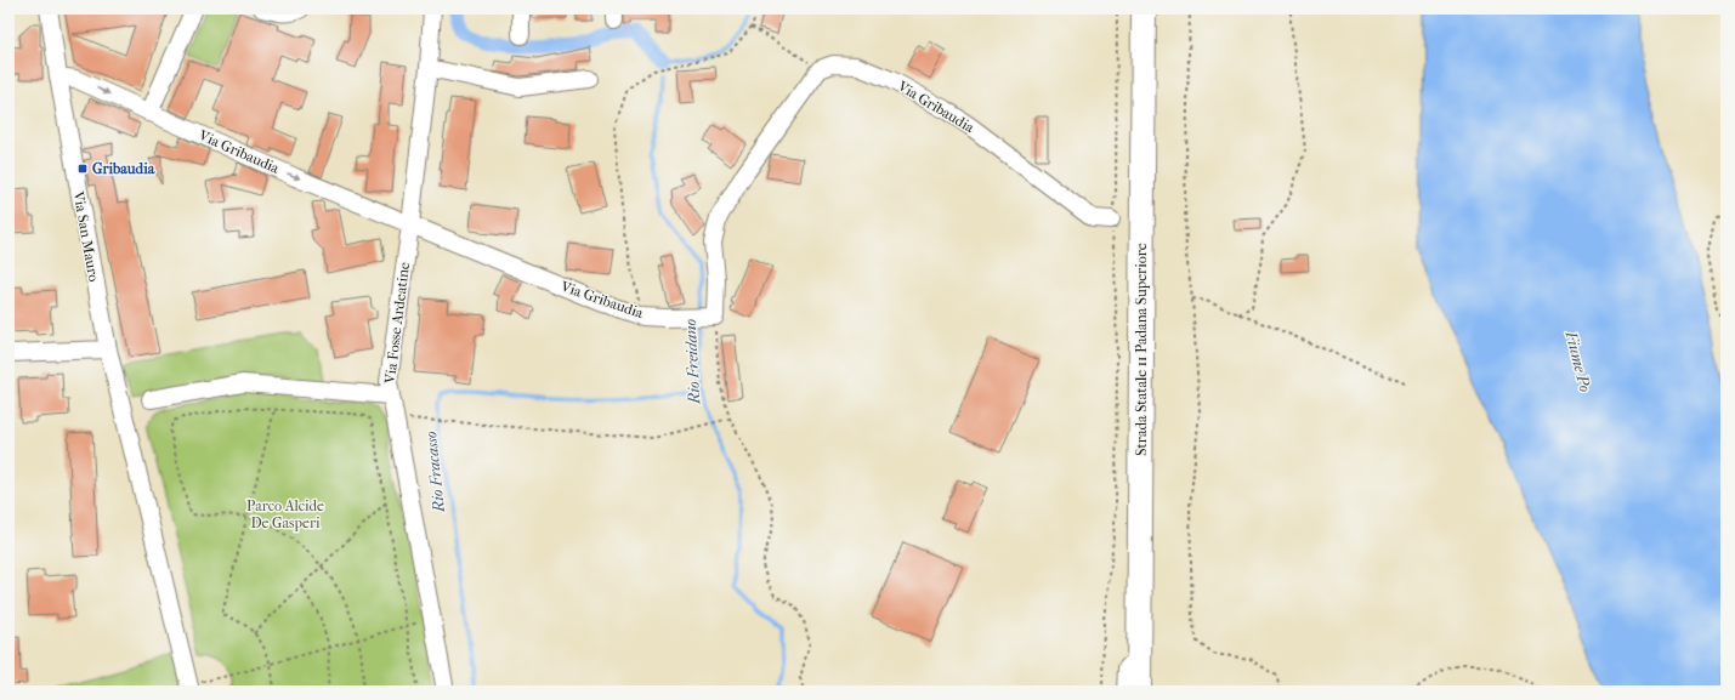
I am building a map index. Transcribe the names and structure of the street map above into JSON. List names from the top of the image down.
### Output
{
  "streets": {
    "highway": ["Strada Statale 11 Padana Superiore"],
    "street": ["Via Gribaudia", "Via San Mauro", "Via Fosse Ardeatine"]
  },
  "crossings": [
    ["Via Gribaudia", "Via San Mauro"],
    ["Via Gribaudia", "Via Fosse Ardeatine"]
  ],
  "one_way": ["Via Gribaudia"],
  "water": ["Rio Freidano", "Fiume Po", "Rio Fracasso"],
  "parks": ["Parco Alcide De Gasperi"],
  "places": {
    "transit": ["Gribaudia"]
  }
}
